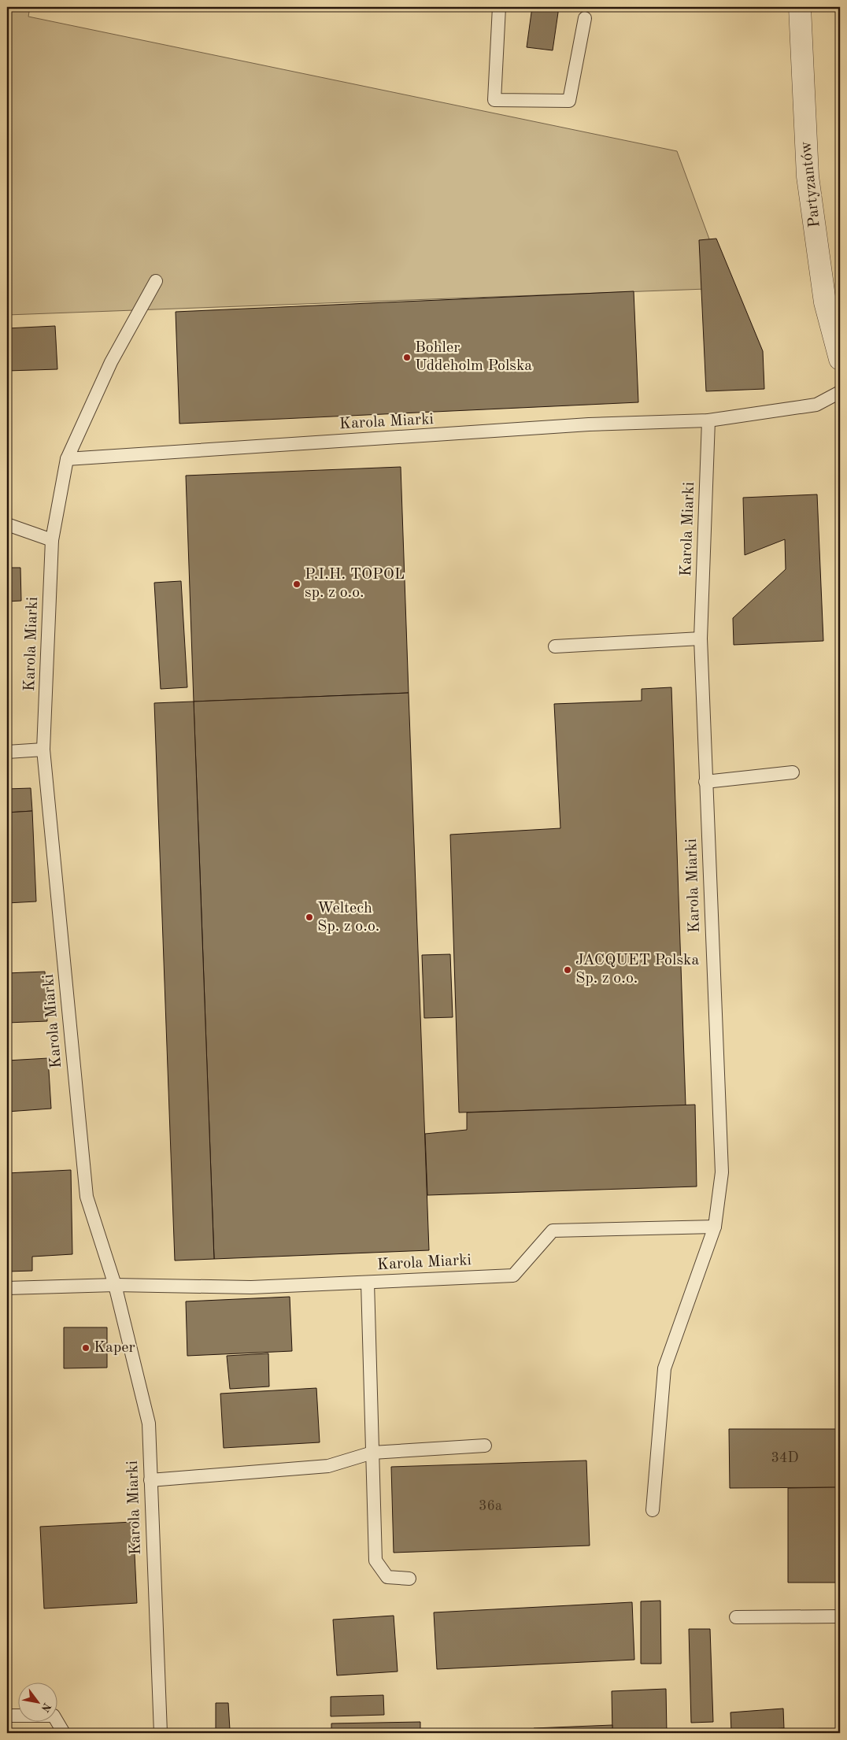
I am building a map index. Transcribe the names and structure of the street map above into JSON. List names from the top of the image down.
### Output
{
  "streets": {
    "street": ["Partyzantów"],
    "lane": ["Karola Miarki"]
  },
  "places": [
    "Bohler Uddeholm Polska",
    "P.I.H. TOPOL sp. z o.o.",
    "Weltech Sp. z o.o.",
    "JACQUET Polska Sp. z o.o.",
    "Kaper"
  ],
  "house_numbers": ["34D", "36a"],
  "north": "bottom right"
}
